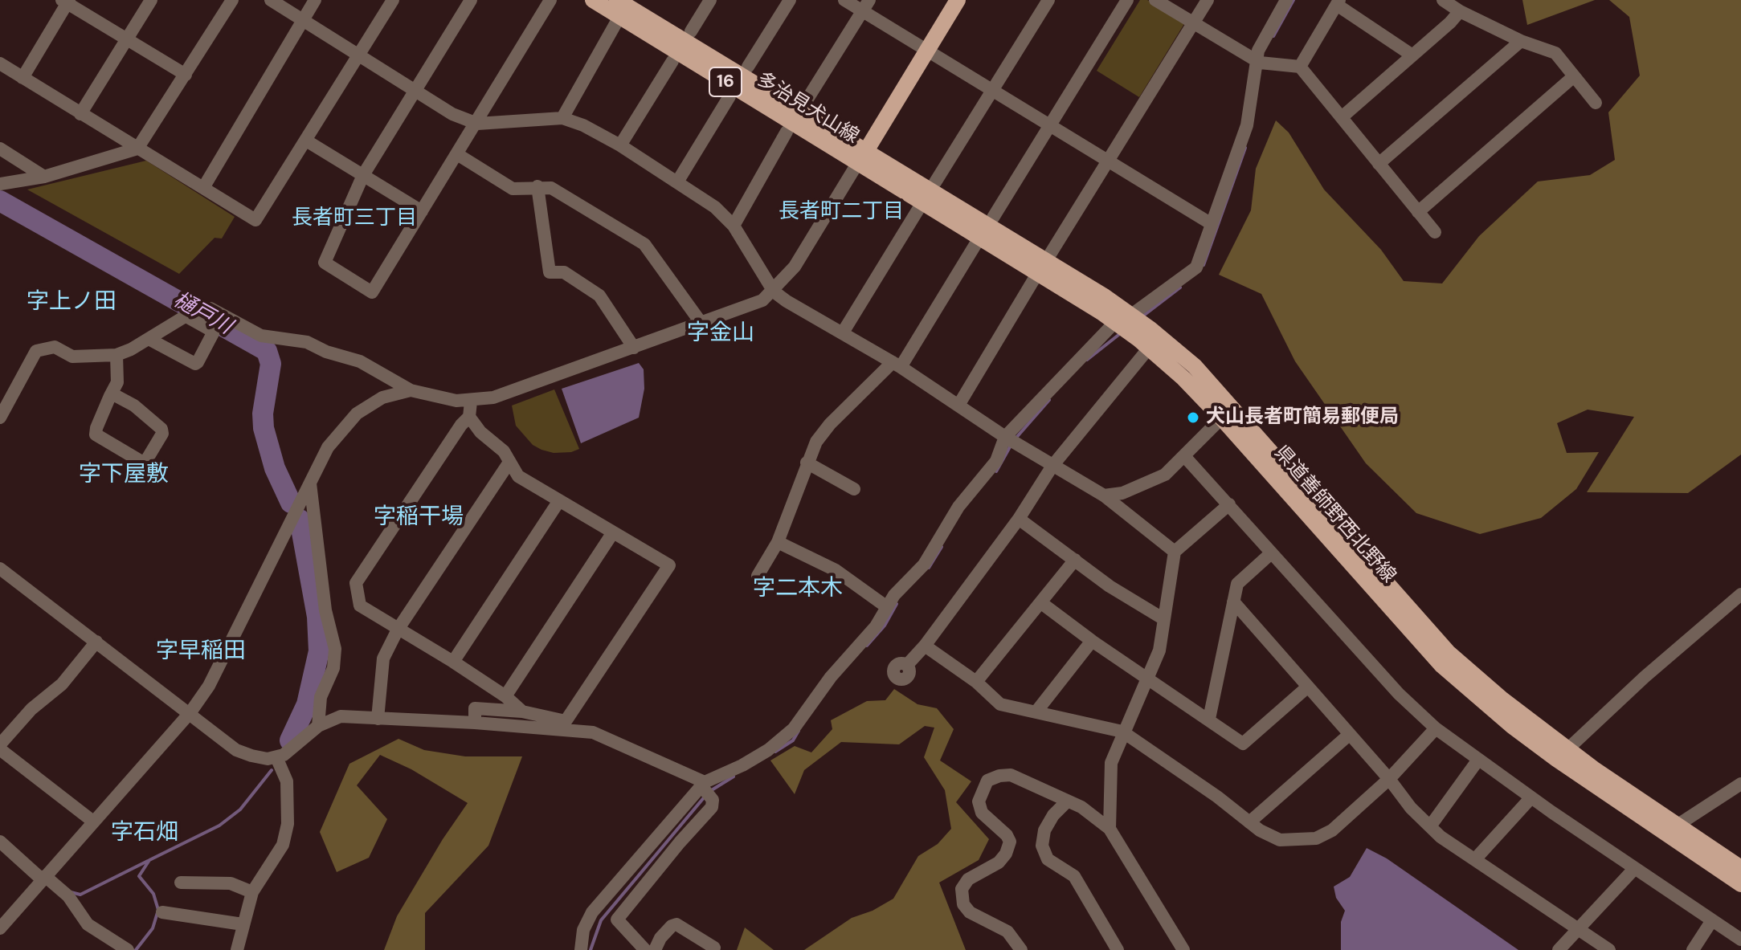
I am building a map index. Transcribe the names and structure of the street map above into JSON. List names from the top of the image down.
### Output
{
  "streets": {
    "main road": ["16", "多治見犬山線", "県道善師野西北野線"]
  },
  "crossings": [
    ["多治見犬山線", "県道善師野西北野線"]
  ],
  "districts": [
    "長者町二丁目",
    "長者町三丁目",
    "字上ノ田",
    "字金山",
    "字下屋敷",
    "字稲干場",
    "字二本木",
    "字早稲田",
    "字石畑"
  ],
  "water": ["樋戸川"],
  "places": ["犬山長者町簡易郵便局"]
}
